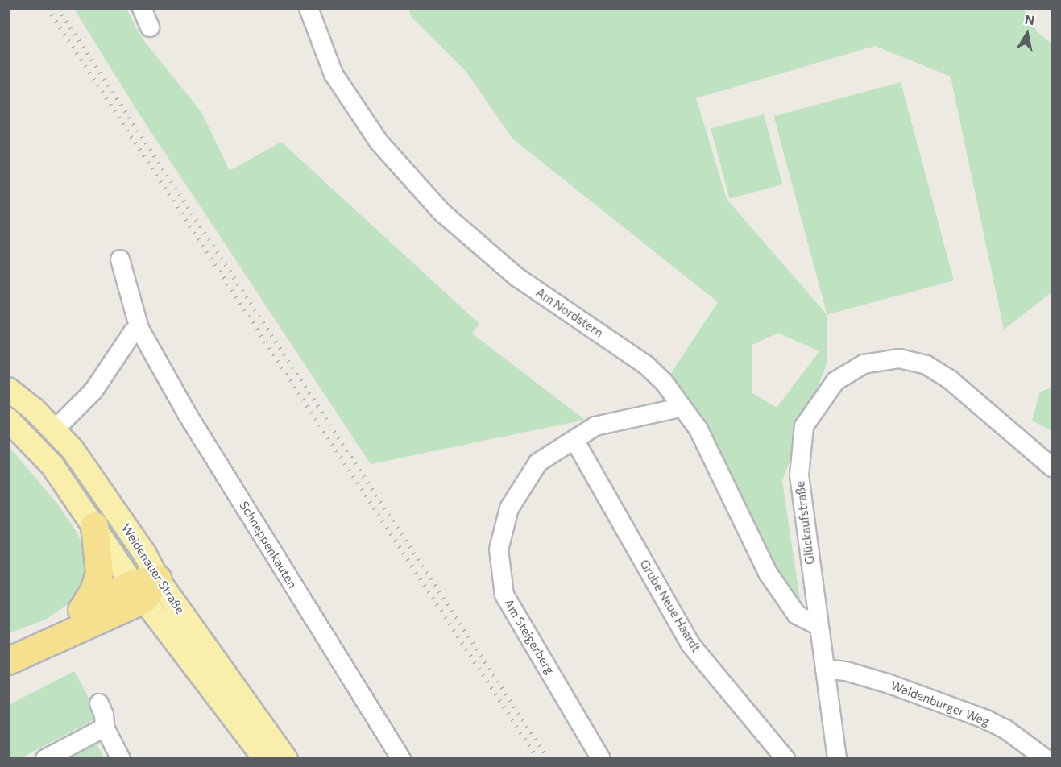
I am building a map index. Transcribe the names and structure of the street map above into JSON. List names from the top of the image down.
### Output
{
  "streets": {
    "main road": ["Weidenauer Straße"],
    "street": [
      "Am Nordstern",
      "Glückaufstraße",
      "Schneppenkauten",
      "Grube Neue Haardt",
      "Am Steigerberg",
      "Waldenburger Weg"
    ]
  },
  "crossings": [
    ["Am Nordstern", "Glückaufstraße"],
    ["Am Nordstern", "Am Steigerberg"],
    ["Glückaufstraße", "Waldenburger Weg"],
    ["Grube Neue Haardt", "Am Steigerberg"]
  ],
  "north": "top"
}
